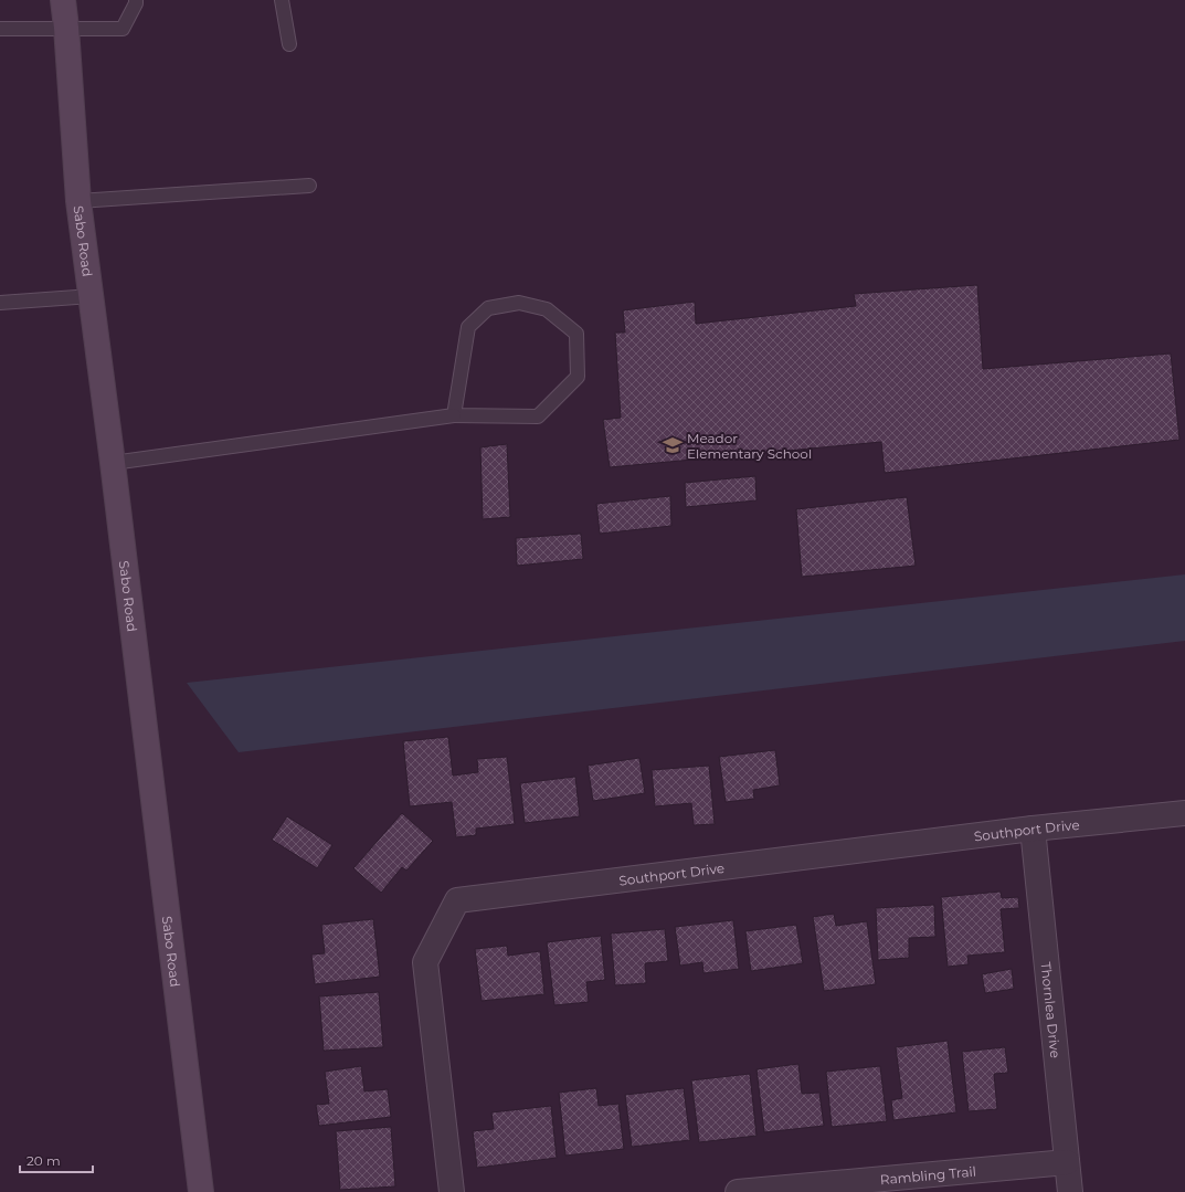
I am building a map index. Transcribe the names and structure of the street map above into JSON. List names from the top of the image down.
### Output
{
  "streets": {
    "street": [
      "Sabo Road",
      "Southport Drive",
      "Thornlea Drive",
      "Rambling Trail"
    ]
  },
  "crossings": [
    ["Southport Drive", "Thornlea Drive"],
    ["Thornlea Drive", "Rambling Trail"]
  ],
  "places": {
    "school or university": ["Meador Elementary School"]
  },
  "scale_bar": "20 m"
}
